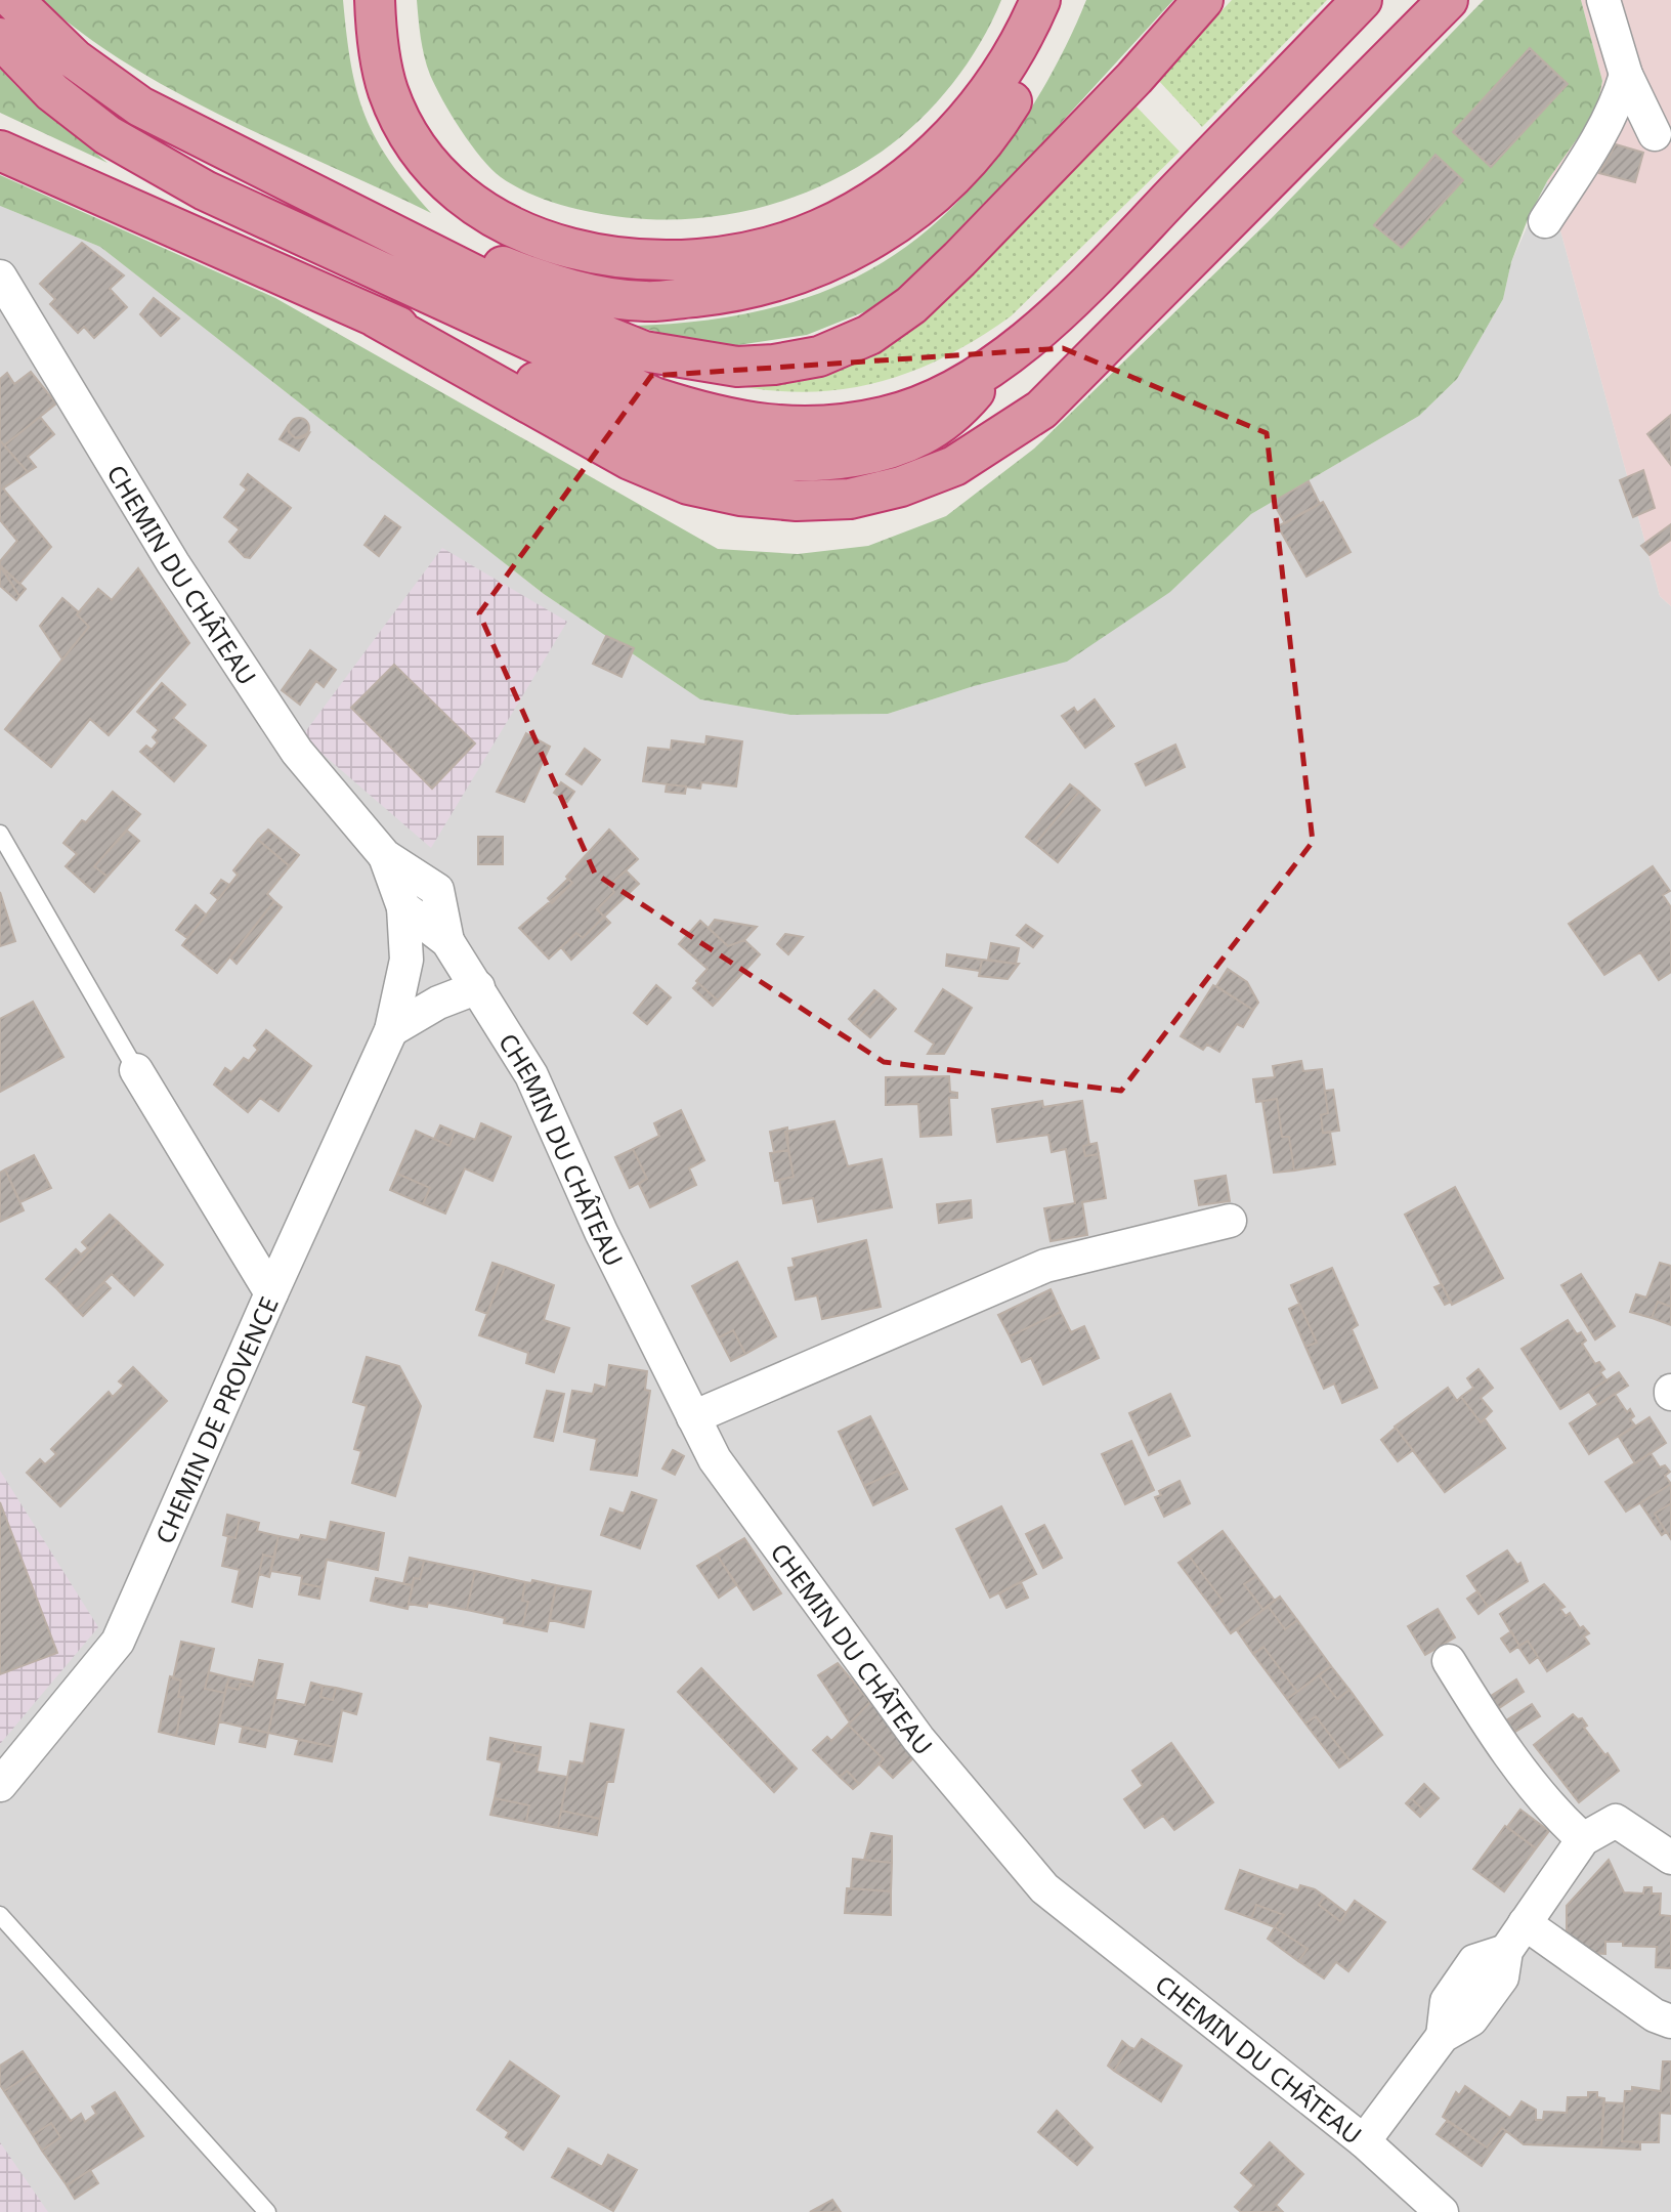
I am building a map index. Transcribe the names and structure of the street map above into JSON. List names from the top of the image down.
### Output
{
  "streets": {
    "street": ["CHEMIN DU CHÂTEAU", "CHEMIN DE PROVENCE"]
  },
  "crossings": [
    ["CHEMIN DU CHÂTEAU", "CHEMIN DE PROVENCE"]
  ]
}
